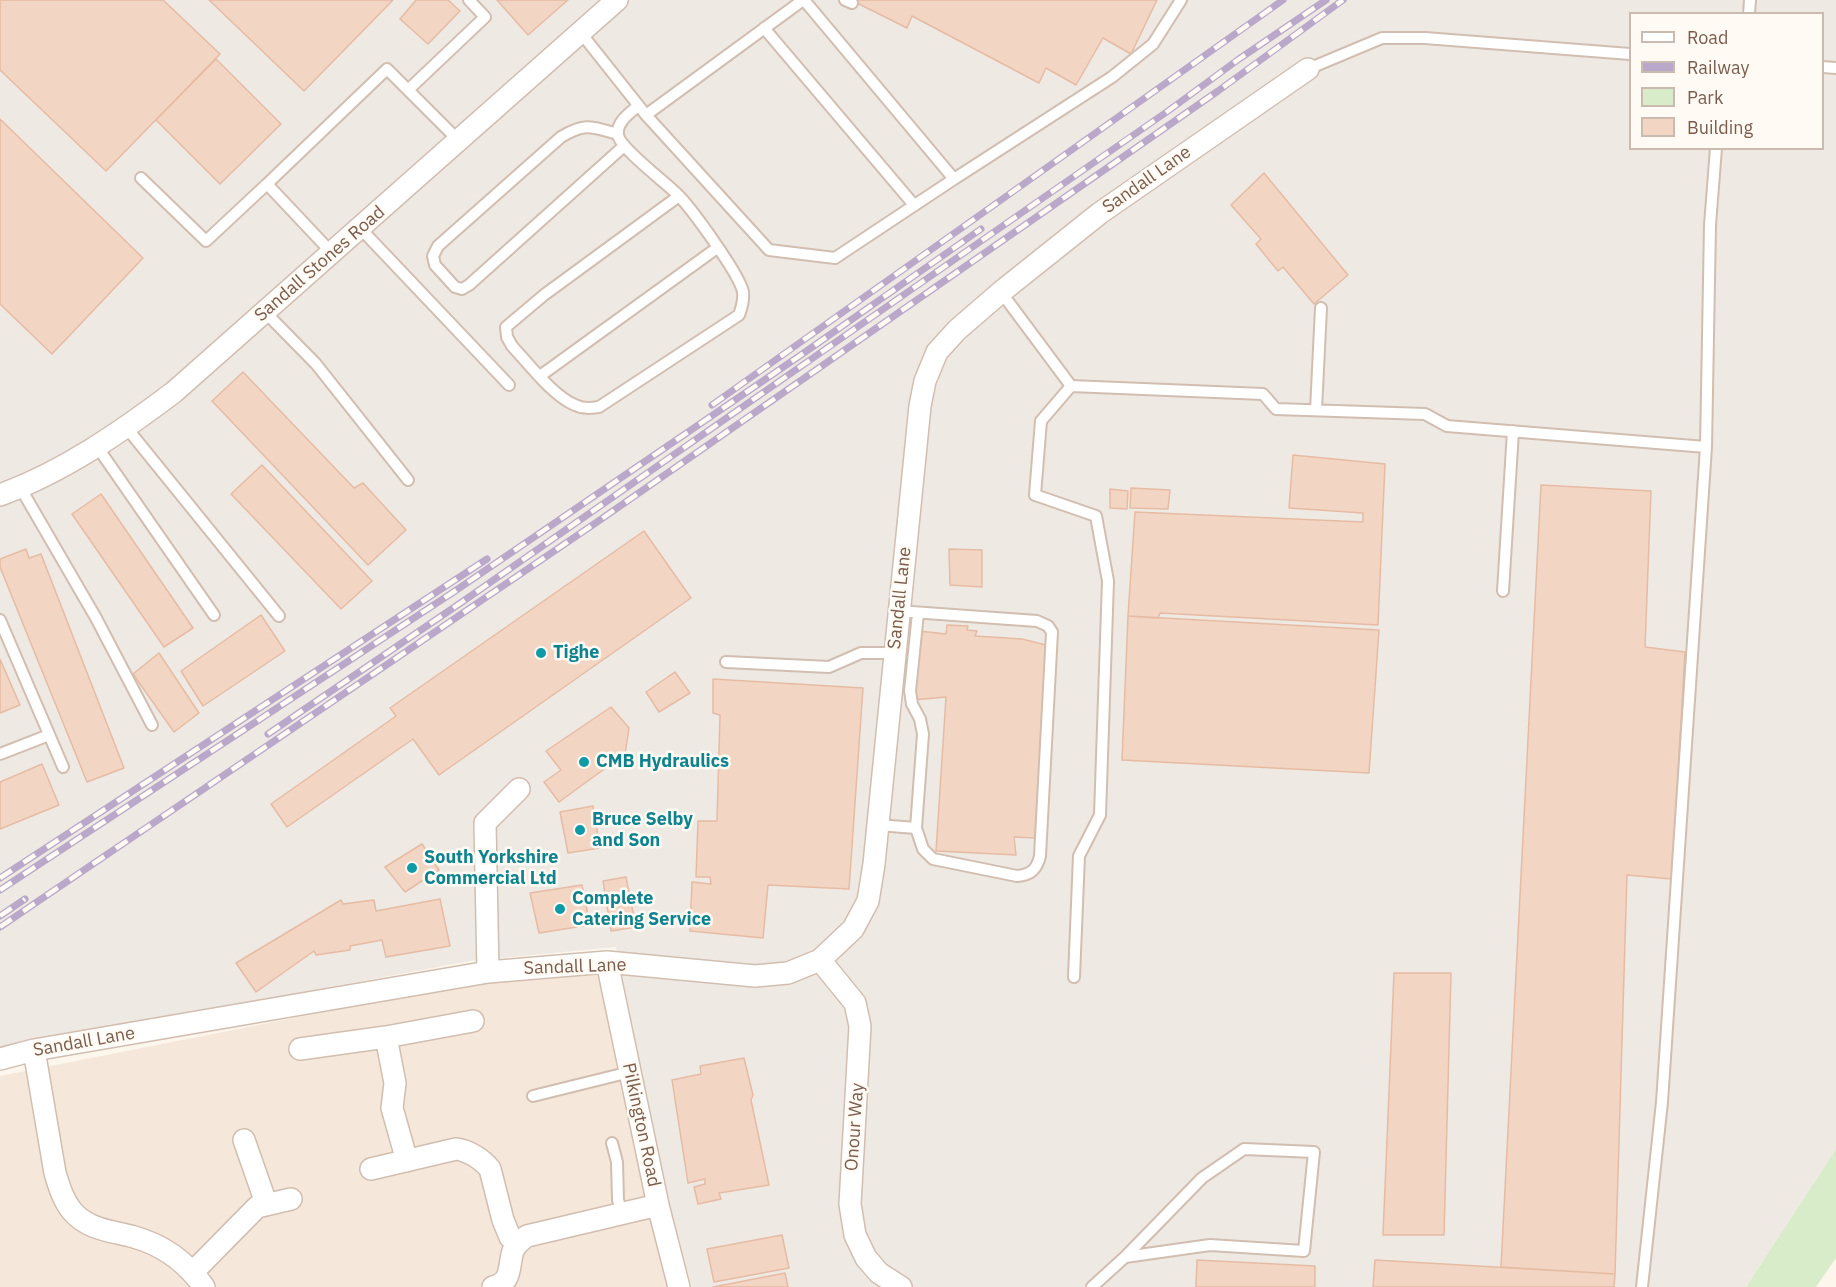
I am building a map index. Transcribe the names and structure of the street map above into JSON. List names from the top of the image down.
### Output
{
  "streets": {
    "street": [
      "Sandall Lane",
      "Sandall Stones Road",
      "Pilkington Road",
      "Onour Way"
    ]
  },
  "crossings": [
    ["Sandall Lane", "Pilkington Road"],
    ["Sandall Lane", "Onour Way"]
  ],
  "places": [
    "Tighe",
    "CMB Hydraulics",
    "Bruce Selby and Son",
    "South Yorkshire Commercial Ltd",
    "Complete Catering Service"
  ],
  "legend": [
    "Road",
    "Railway",
    "Park",
    "Building"
  ]
}
